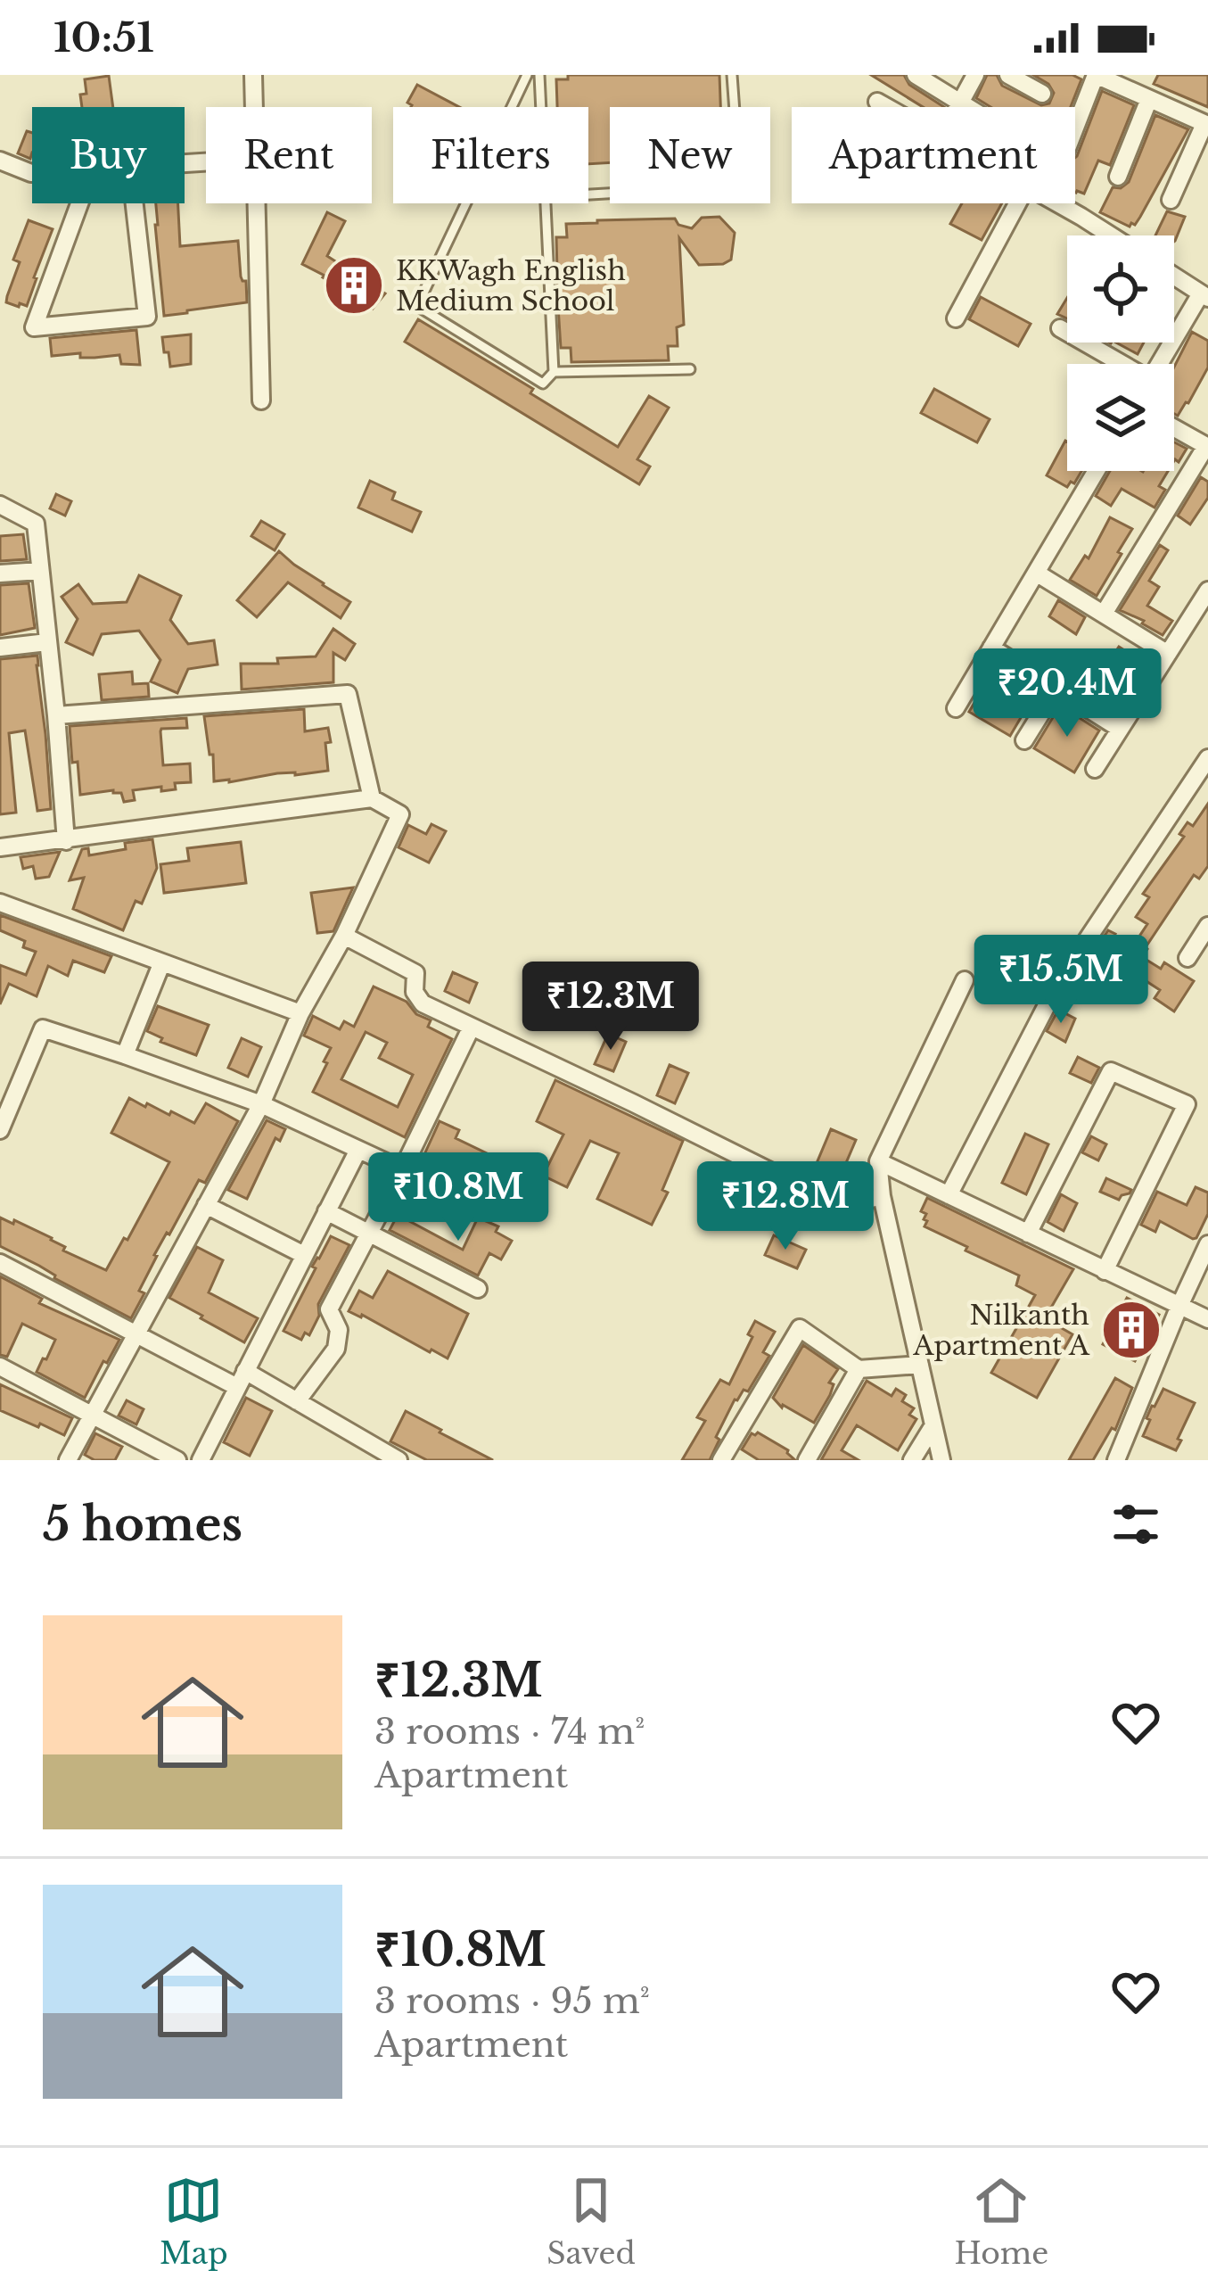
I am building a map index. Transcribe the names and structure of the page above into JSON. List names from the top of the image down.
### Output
{
  "places": {
    "building": ["KKWagh English Medium School", "Nilkanth Apartment A"]
  },
  "page": {
    "status": "10:51",
    "chip": [
      "Buy",
      "Rent",
      "Filters",
      "New",
      "Apartment"
    ],
    "price": [
      "₹20.4M",
      "₹15.5M",
      "₹12.3M",
      "₹10.8M",
      "₹12.8M"
    ],
    "heading": "5 homes",
    "list": [
      {
        "name": "₹12.3M",
        "note": "3 rooms · 74 m² · Apartment"
      },
      {
        "name": "₹10.8M",
        "note": "3 rooms · 95 m² · Apartment"
      }
    ],
    "tabs": ["Map", "Saved", "Home"]
  }
}
